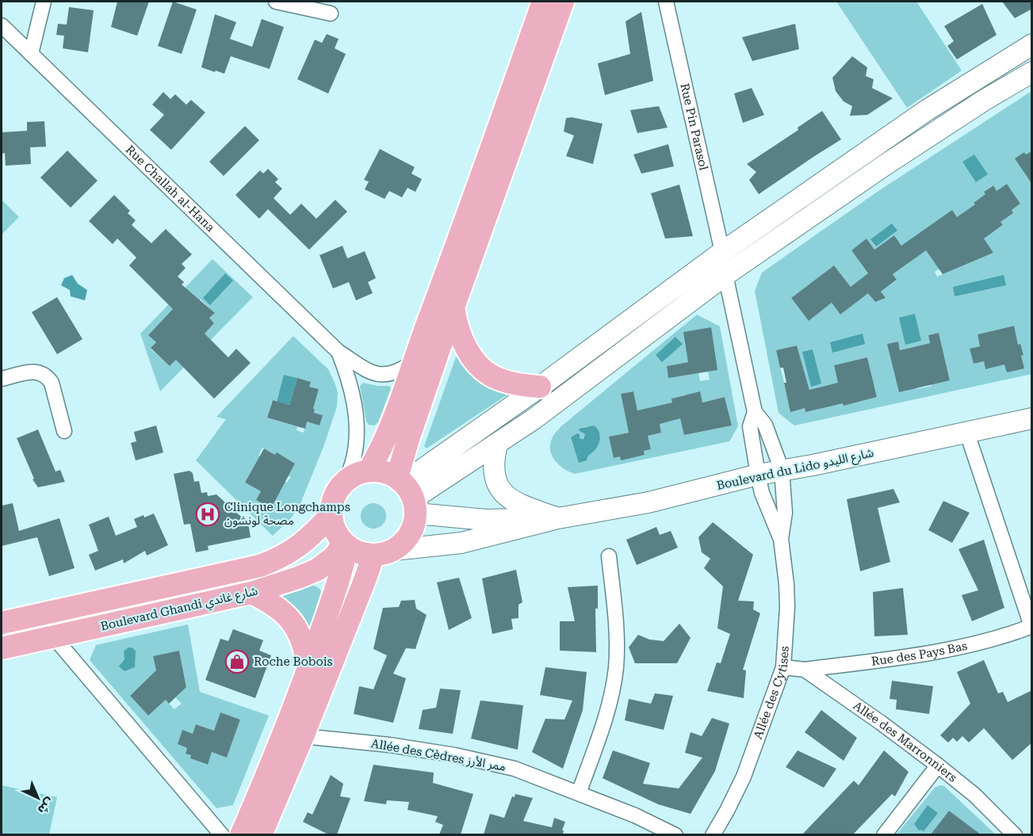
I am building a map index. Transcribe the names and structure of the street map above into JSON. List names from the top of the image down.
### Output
{
  "streets": {
    "main road": ["Boulevard du Lido شارع الليدو", "Boulevard Ghandi شارع غاندي"],
    "street": [
      "Rue Pin Parasol",
      "Rue Challah al-Hana",
      "Rue des Pays Bas",
      "Allée des Cytises",
      "Allée des Marronniers",
      "Allée des Cèdres ممر الأرز"
    ]
  },
  "crossings": [
    ["Boulevard du Lido شارع الليدو", "Boulevard Ghandi شارع غاندي"],
    ["Boulevard du Lido شارع الليدو", "Allée des Cytises"],
    ["Rue des Pays Bas", "Allée des Marronniers"],
    ["Allée des Cytises", "Allée des Marronniers"]
  ],
  "places": {
    "hospital": ["Clinique Longchamps مصحة لونشون"],
    "shop": ["Roche Bobois"]
  },
  "north": "bottom right"
}
